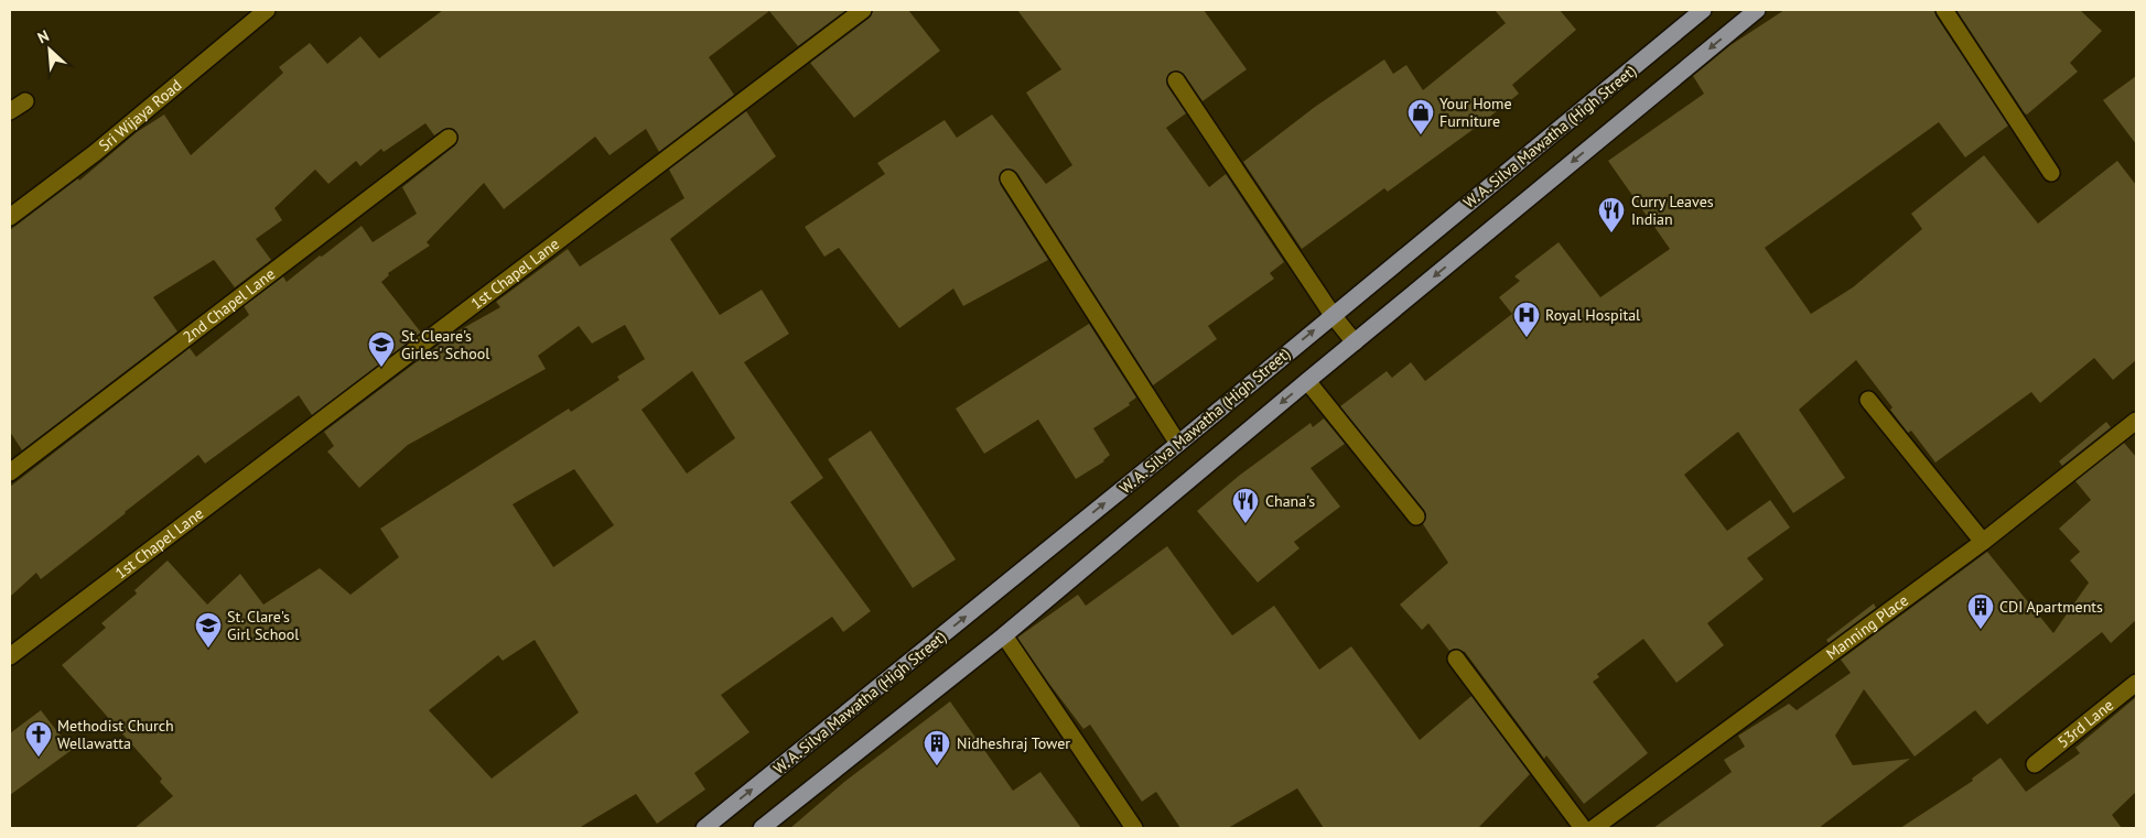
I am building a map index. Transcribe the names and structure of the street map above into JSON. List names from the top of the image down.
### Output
{
  "streets": {
    "main road": ["W. A. Silva Mawatha (High Street)"],
    "street": [
      "Sri Wijaya Road",
      "1st Chapel Lane",
      "2nd Chapel Lane",
      "Manning Place",
      "53rd Lane"
    ]
  },
  "places": {
    "shop": ["Your Home Furniture"],
    "restaurant": ["Curry Leaves Indian", "Chana's"],
    "hospital": ["Royal Hospital"],
    "school or university": ["St. Cleare's Girles' School", "St. Clare's Girl School"],
    "building": ["CDI Apartments", "Nidheshraj Tower"],
    "church": ["Methodist Church Wellawatta"]
  },
  "north": "top left"
}
